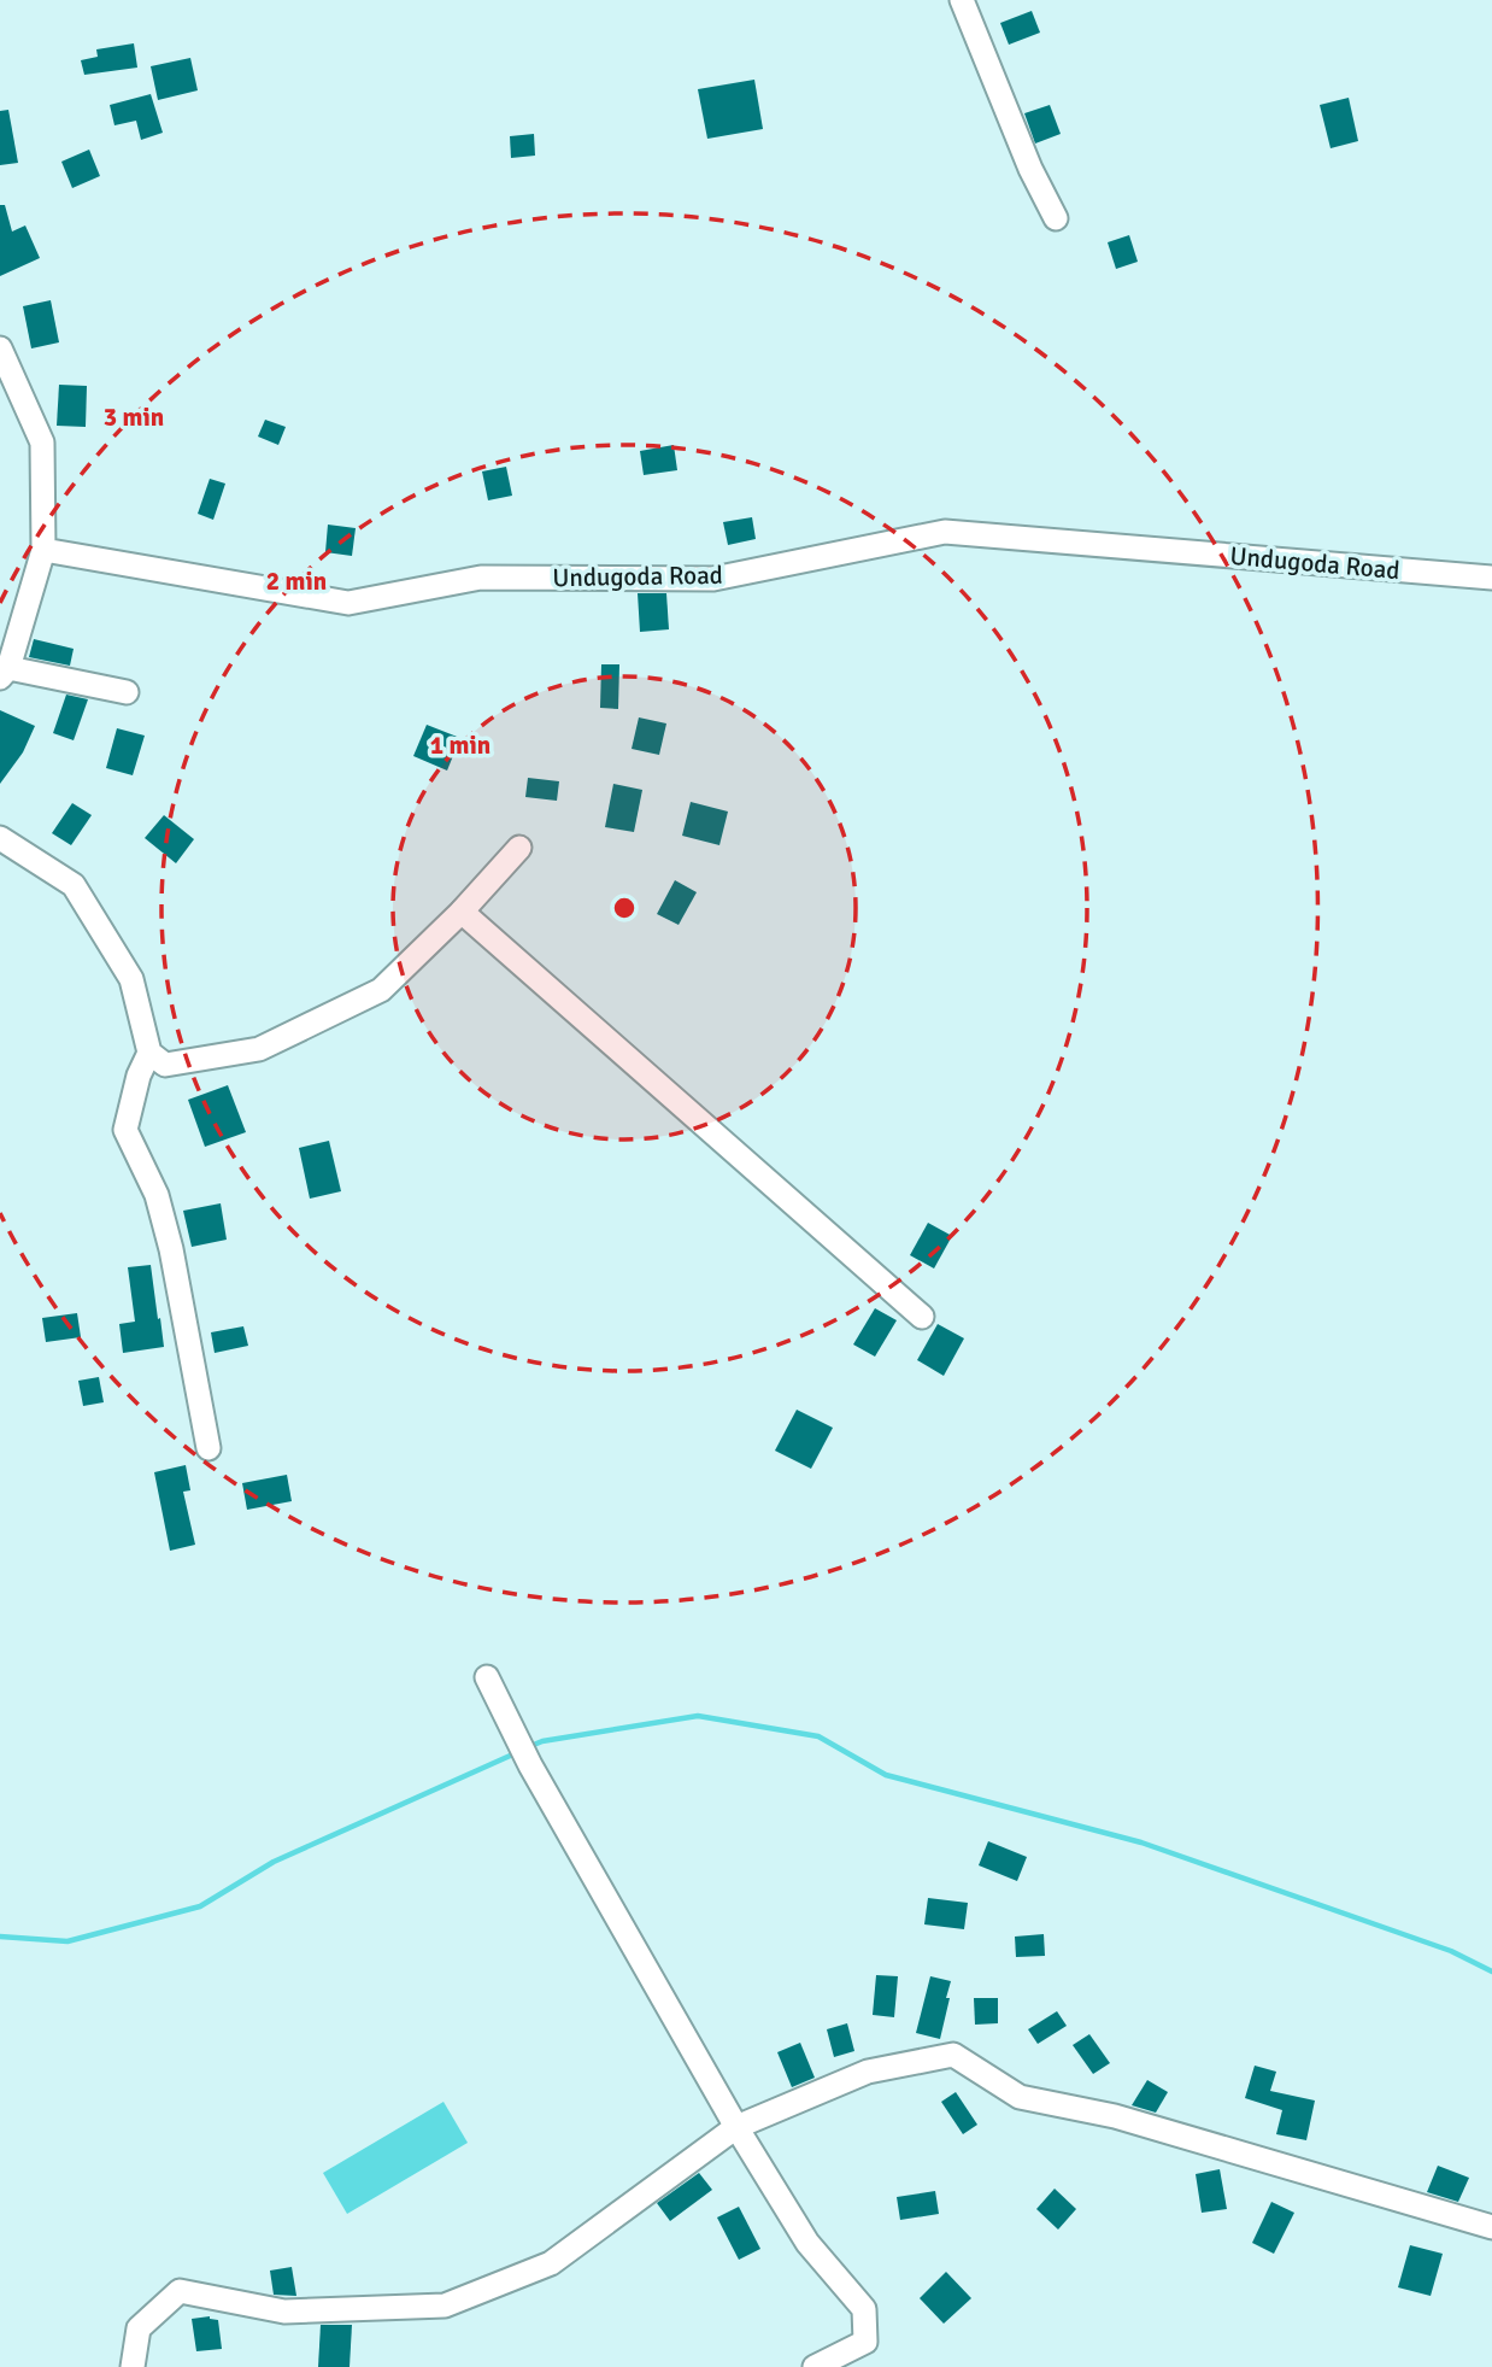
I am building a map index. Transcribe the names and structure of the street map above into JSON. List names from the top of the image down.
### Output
{
  "streets": {
    "street": ["Undugoda Road"]
  },
  "rings": ["3 min", "2 min", "1 min"]
}
